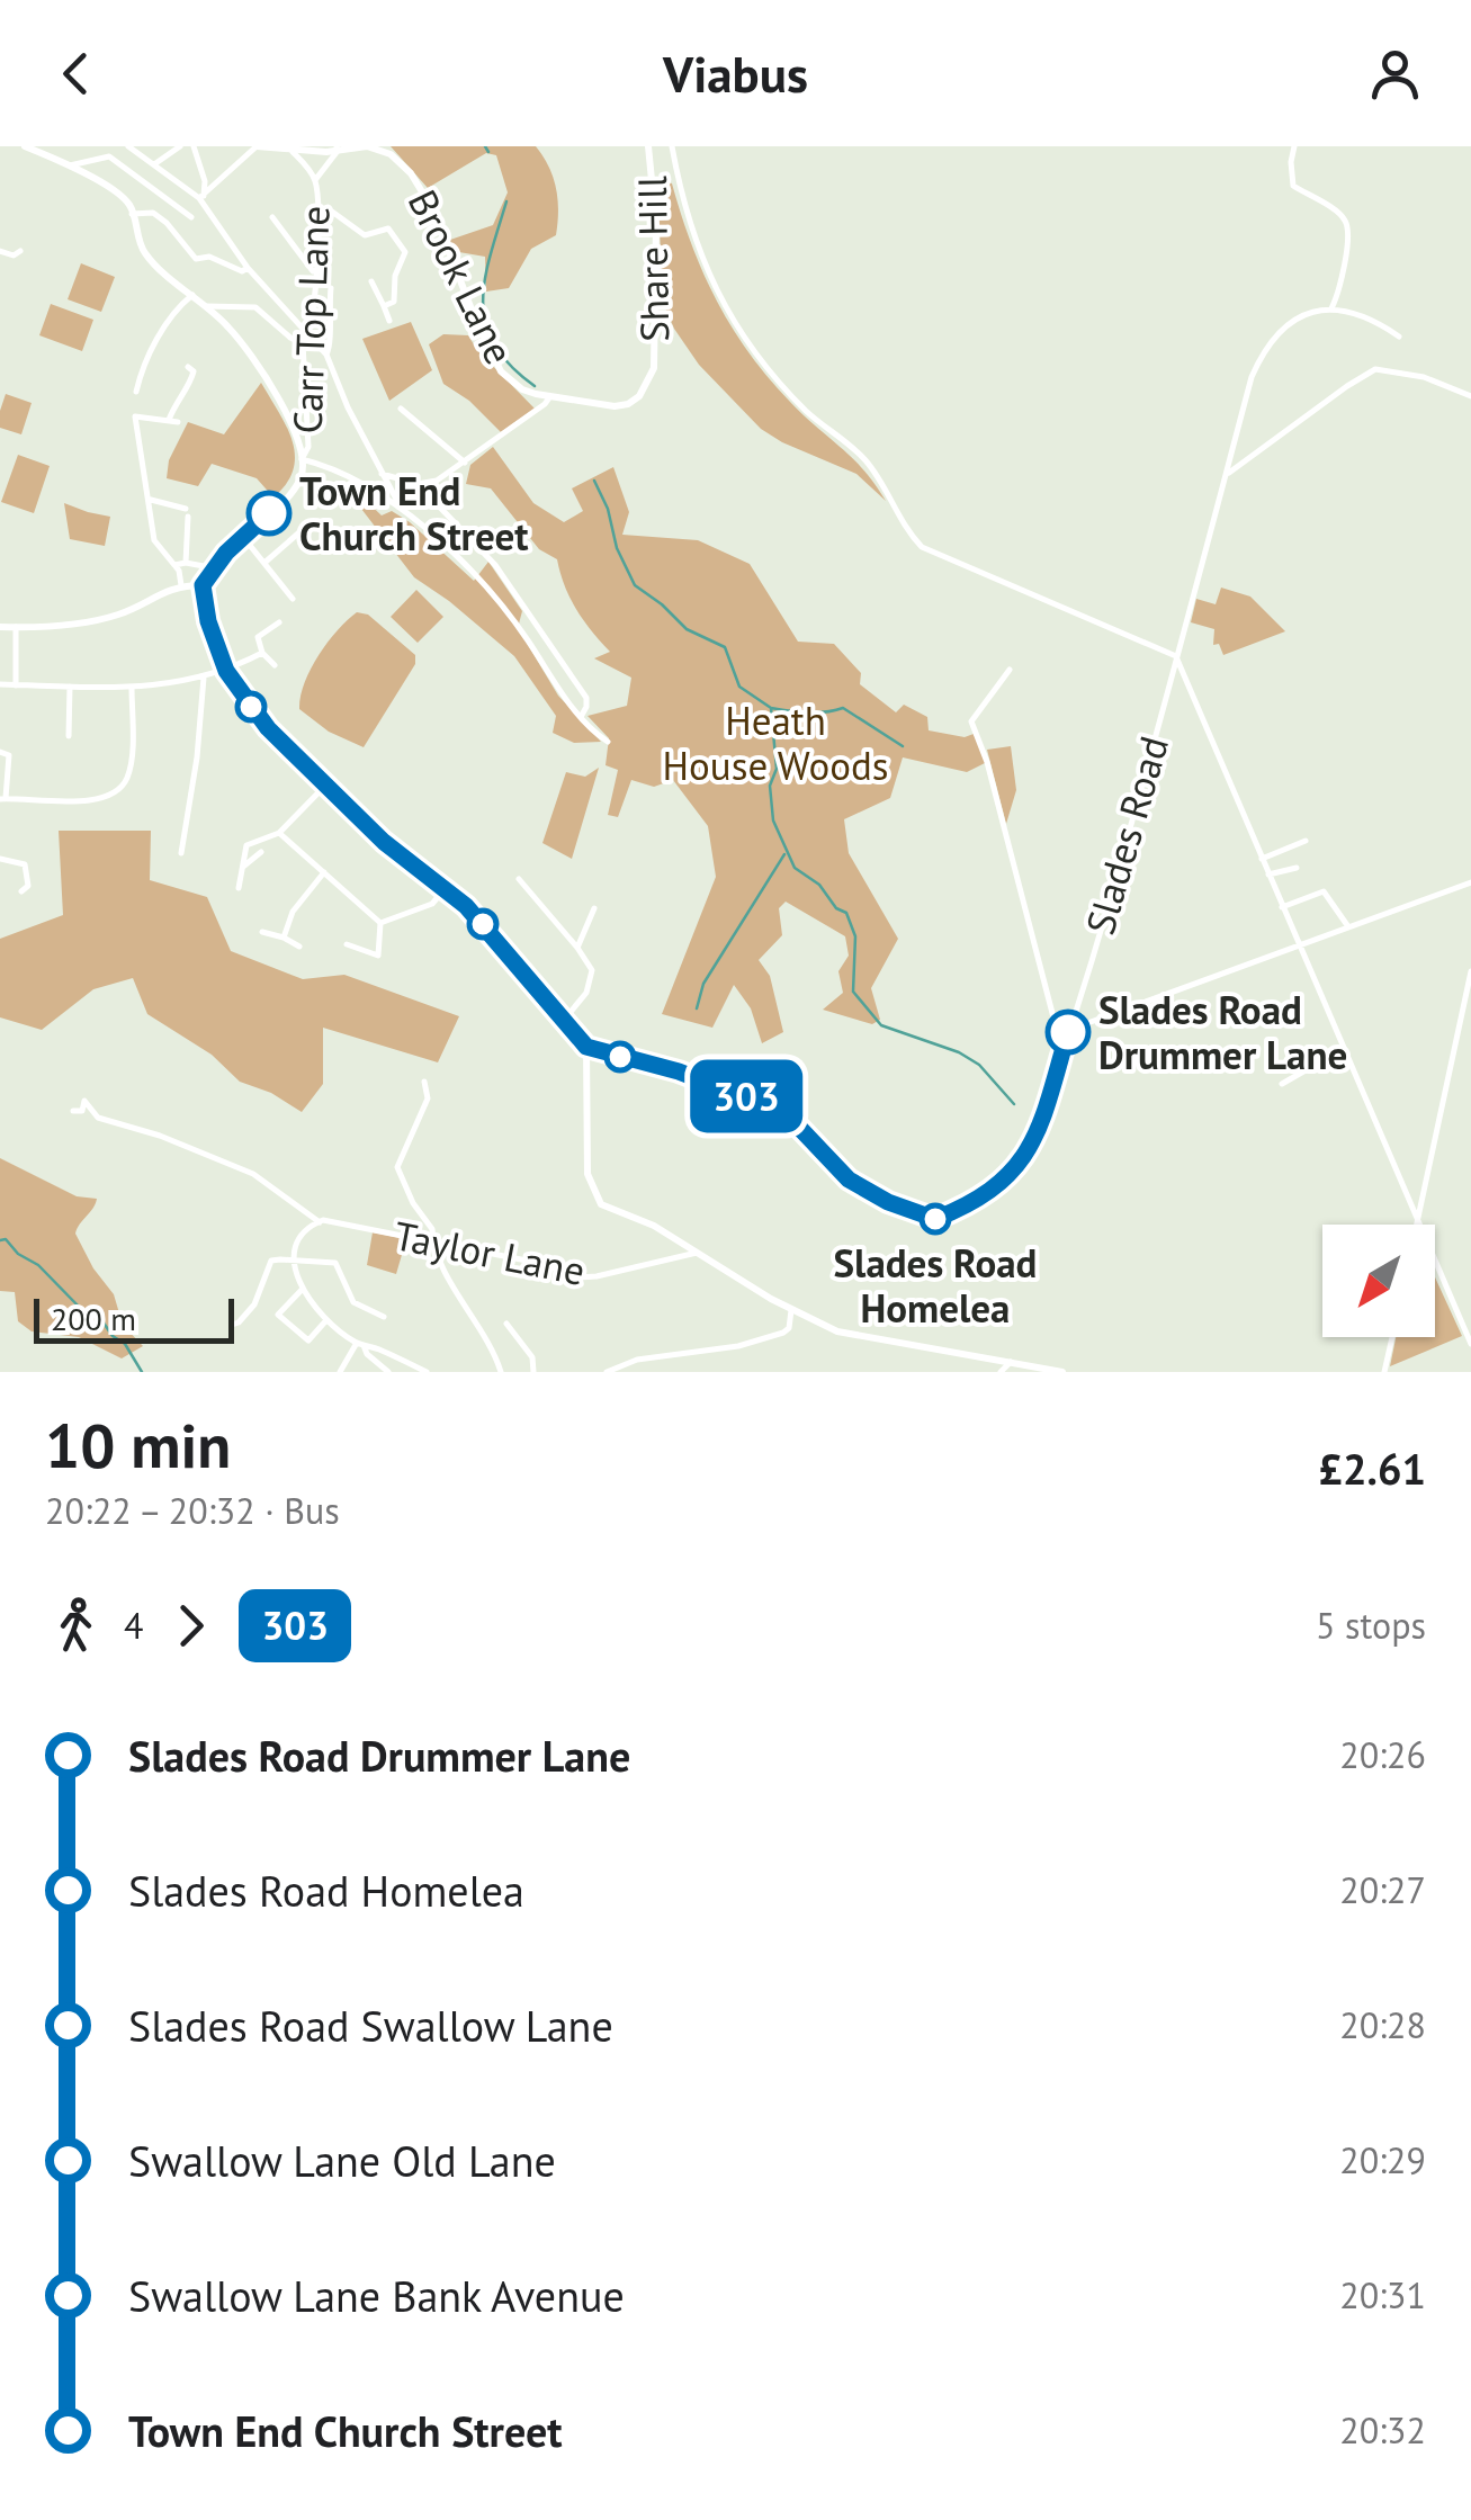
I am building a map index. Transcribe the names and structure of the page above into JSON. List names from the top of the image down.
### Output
{
  "streets": {
    "street": [
      "Share Hill",
      "Brook Lane",
      "Carr Top Lane",
      "Slades Road",
      "Taylor Lane"
    ]
  },
  "crossings": [
    ["Share Hill", "Brook Lane"],
    ["Brook Lane", "Carr Top Lane"]
  ],
  "parks": ["Heath House Woods"],
  "places": ["Town End Church Street", "Slades Road Drummer Lane", "Slades Road Homelea"],
  "lines": ["bus line 303"],
  "scale_bar": "200 m",
  "north": "bottom left",
  "page": {
    "header": "Viabus",
    "on_map": "303",
    "scale": "200 m",
    "heading": ["10 min", "20:22 – 20:32 · Bus", "£2.61"],
    "legs": ["4", "303", "5 stops"],
    "list": [
      {
        "name": "Slades Road Drummer Lane",
        "value": "20:26"
      },
      {
        "name": "Slades Road Homelea",
        "value": "20:27"
      },
      {
        "name": "Slades Road Swallow Lane",
        "value": "20:28"
      },
      {
        "name": "Swallow Lane Old Lane",
        "value": "20:29"
      },
      {
        "name": "Swallow Lane Bank Avenue",
        "value": "20:31"
      },
      {
        "name": "Town End Church Street",
        "value": "20:32"
      }
    ]
  }
}
